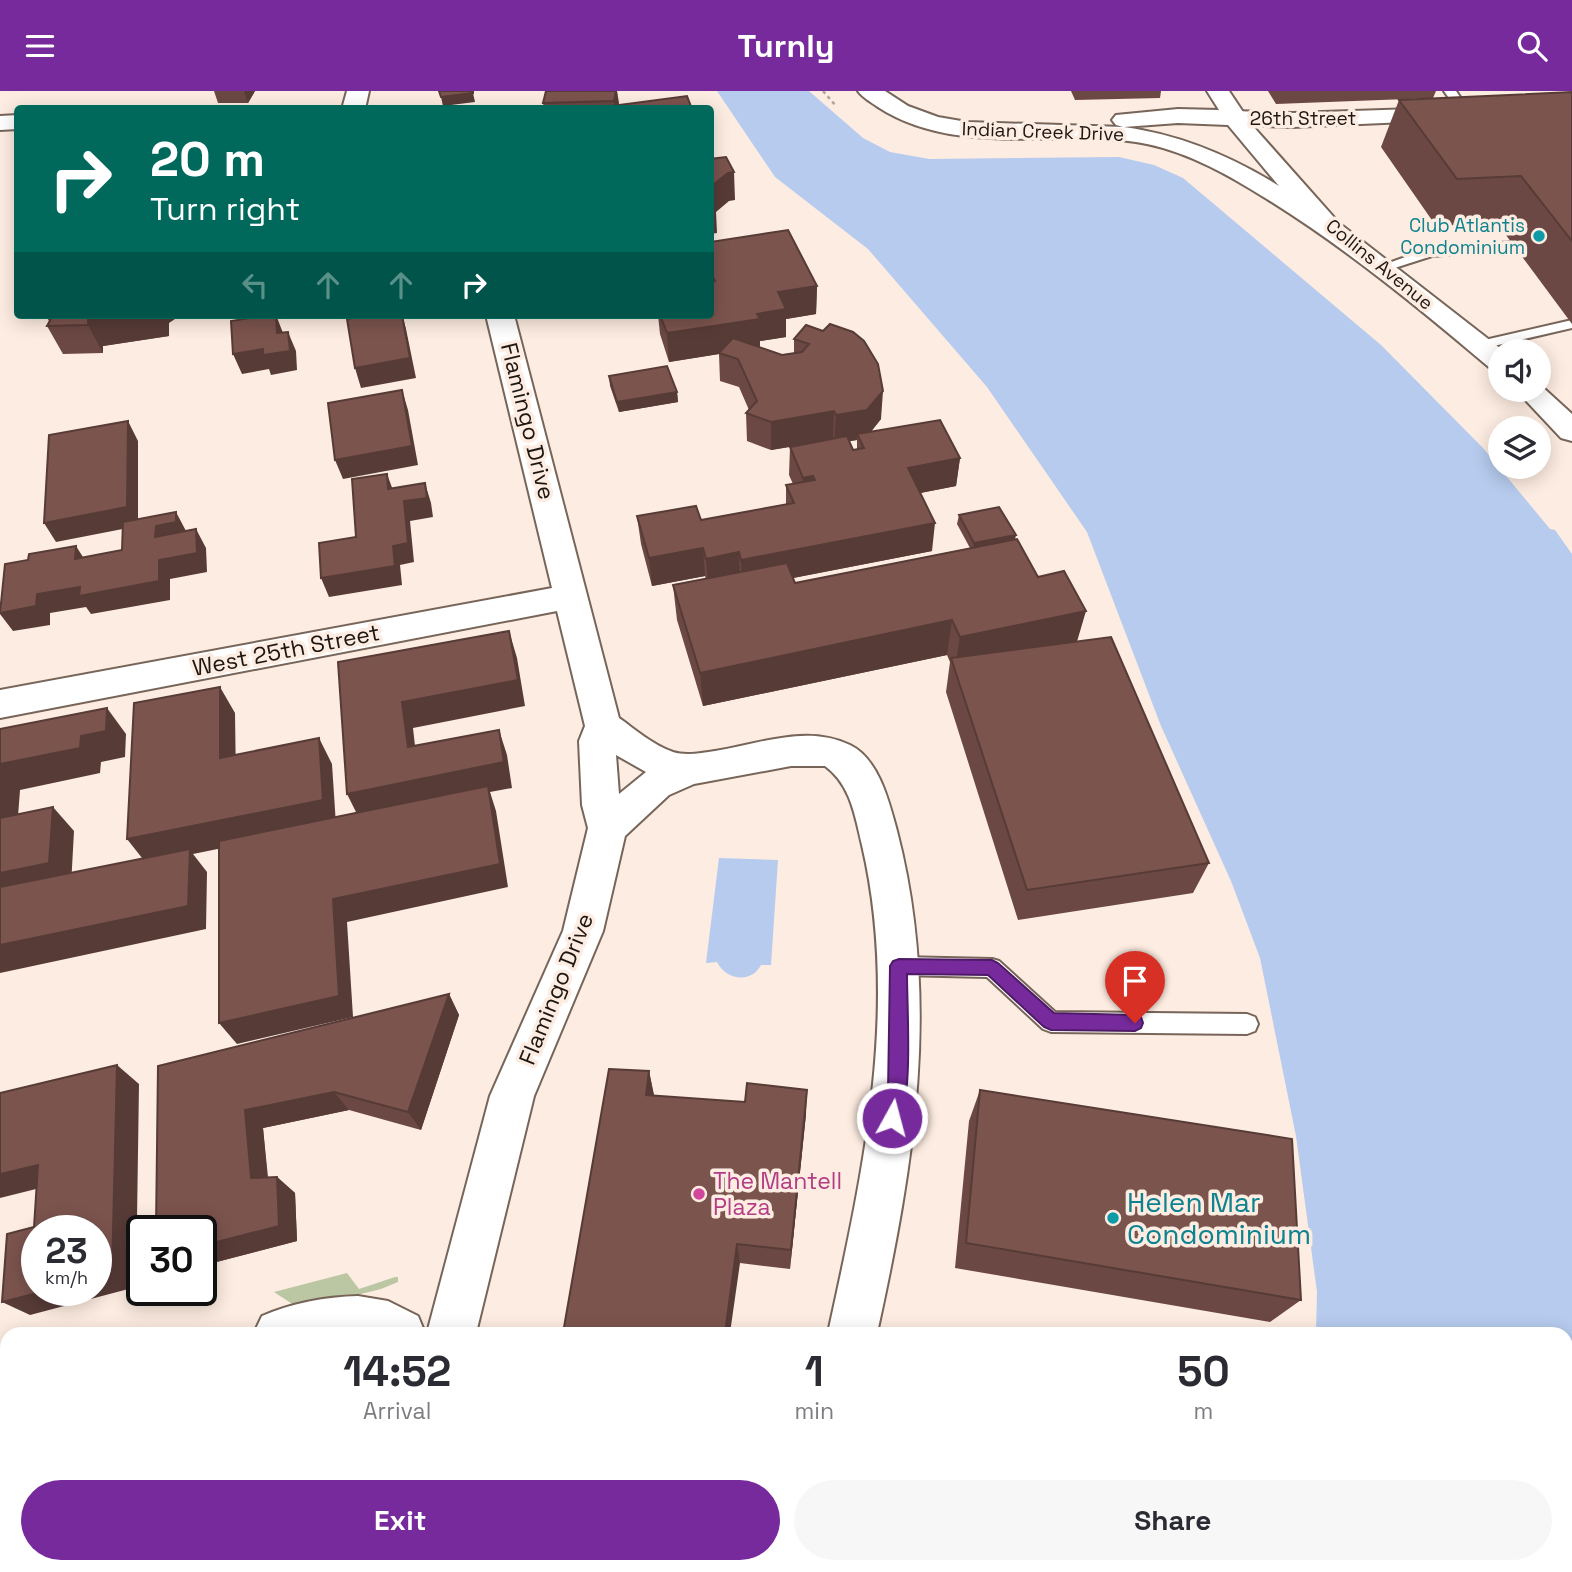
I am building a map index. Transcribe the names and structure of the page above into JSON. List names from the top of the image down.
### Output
{
  "streets": {
    "street": [
      "26th Street",
      "Indian Creek Drive",
      "Collins Avenue",
      "Flamingo Drive",
      "West 25th Street"
    ]
  },
  "crossings": [
    ["26th Street", "Indian Creek Drive"],
    ["26th Street", "Collins Avenue"],
    ["Indian Creek Drive", "Collins Avenue"],
    ["Flamingo Drive", "West 25th Street"]
  ],
  "places": ["Club Atlantis Condominium", "The Mantell Plaza", "Helen Mar Condominium"],
  "page": {
    "header": "Turnly",
    "turn": ["20 m", "Turn right"],
    "speed": "23 km/h",
    "limit": "30",
    "eta": [
      "14:52",
      "Arrival",
      "1",
      "min",
      "50",
      "m"
    ],
    "buttons": ["Exit", "Share"]
  }
}
